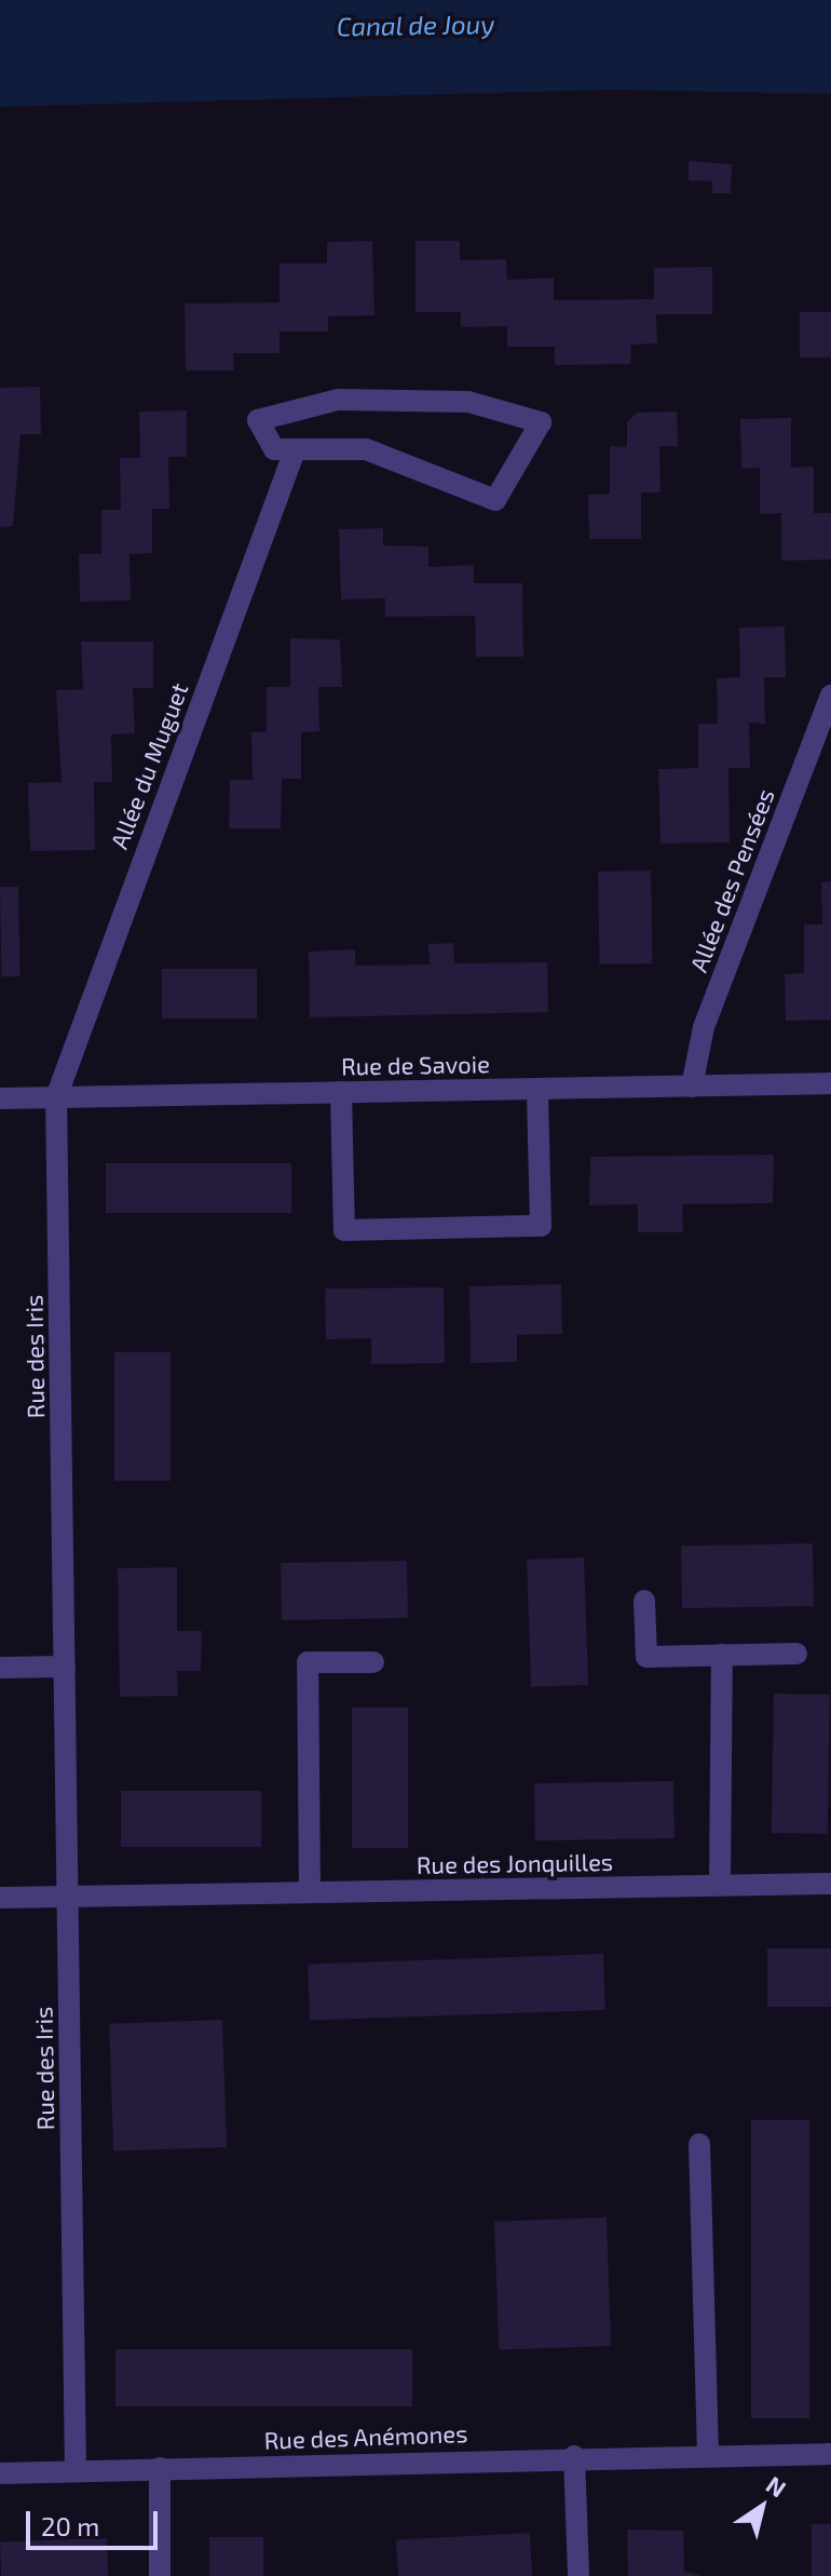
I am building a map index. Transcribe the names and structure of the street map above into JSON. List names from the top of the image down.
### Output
{
  "streets": {
    "street": [
      "Allée du Muguet",
      "Allée des Pensées",
      "Rue de Savoie",
      "Rue des Iris",
      "Rue des Jonquilles",
      "Rue des Anémones"
    ]
  },
  "crossings": [
    ["Allée du Muguet", "Rue de Savoie"],
    ["Allée du Muguet", "Rue des Iris"],
    ["Allée des Pensées", "Rue de Savoie"],
    ["Rue de Savoie", "Rue des Iris"],
    ["Rue des Iris", "Rue des Jonquilles"],
    ["Rue des Iris", "Rue des Anémones"]
  ],
  "water": ["Canal de Jouy"],
  "scale_bar": "20 m",
  "north": "top right"
}
